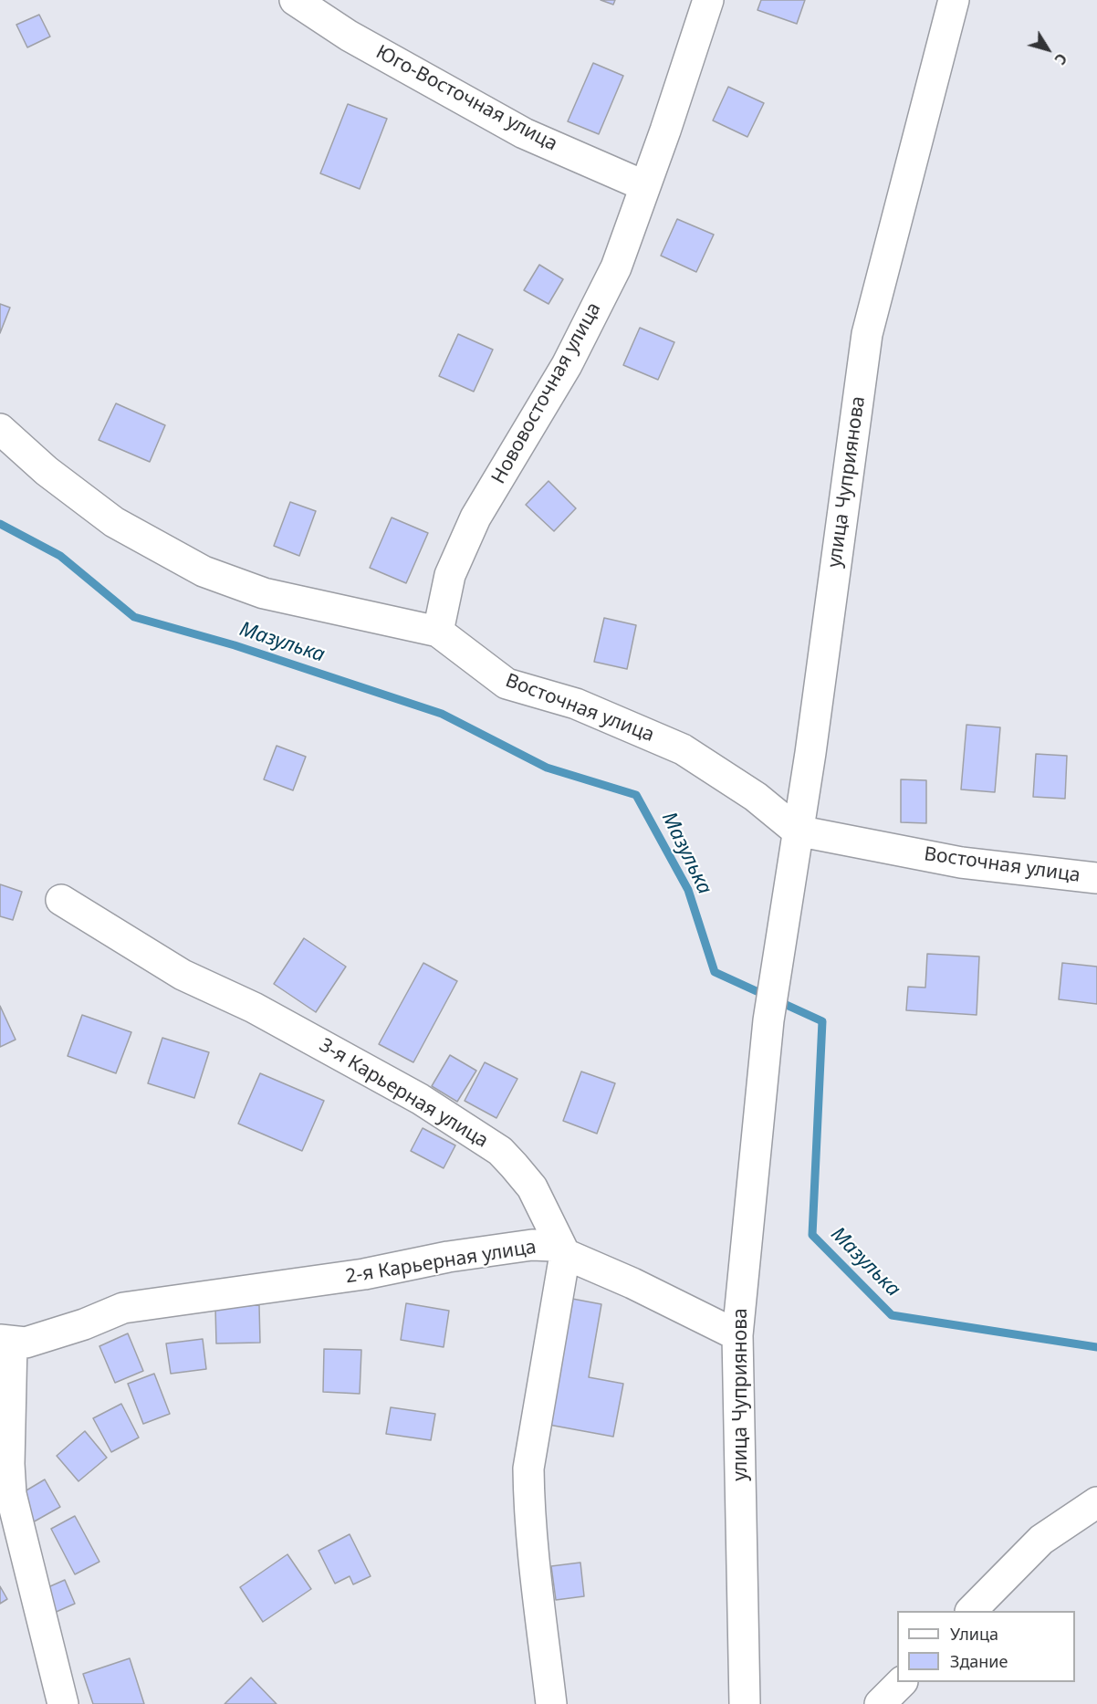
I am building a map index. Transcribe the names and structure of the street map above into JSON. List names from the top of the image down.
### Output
{
  "streets": {
    "street": [
      "Юго-Восточная улица",
      "Нововосточная улица",
      "улица Чуприянова",
      "Восточная улица",
      "3-я Карьерная улица",
      "2-я Карьерная улица"
    ]
  },
  "crossings": [
    ["Юго-Восточная улица", "Нововосточная улица"],
    ["Нововосточная улица", "Восточная улица"],
    ["улица Чуприянова", "Восточная улица"],
    ["3-я Карьерная улица", "2-я Карьерная улица"]
  ],
  "water": ["Мазулька"],
  "legend": ["Улица", "Здание"],
  "north": "bottom right"
}
